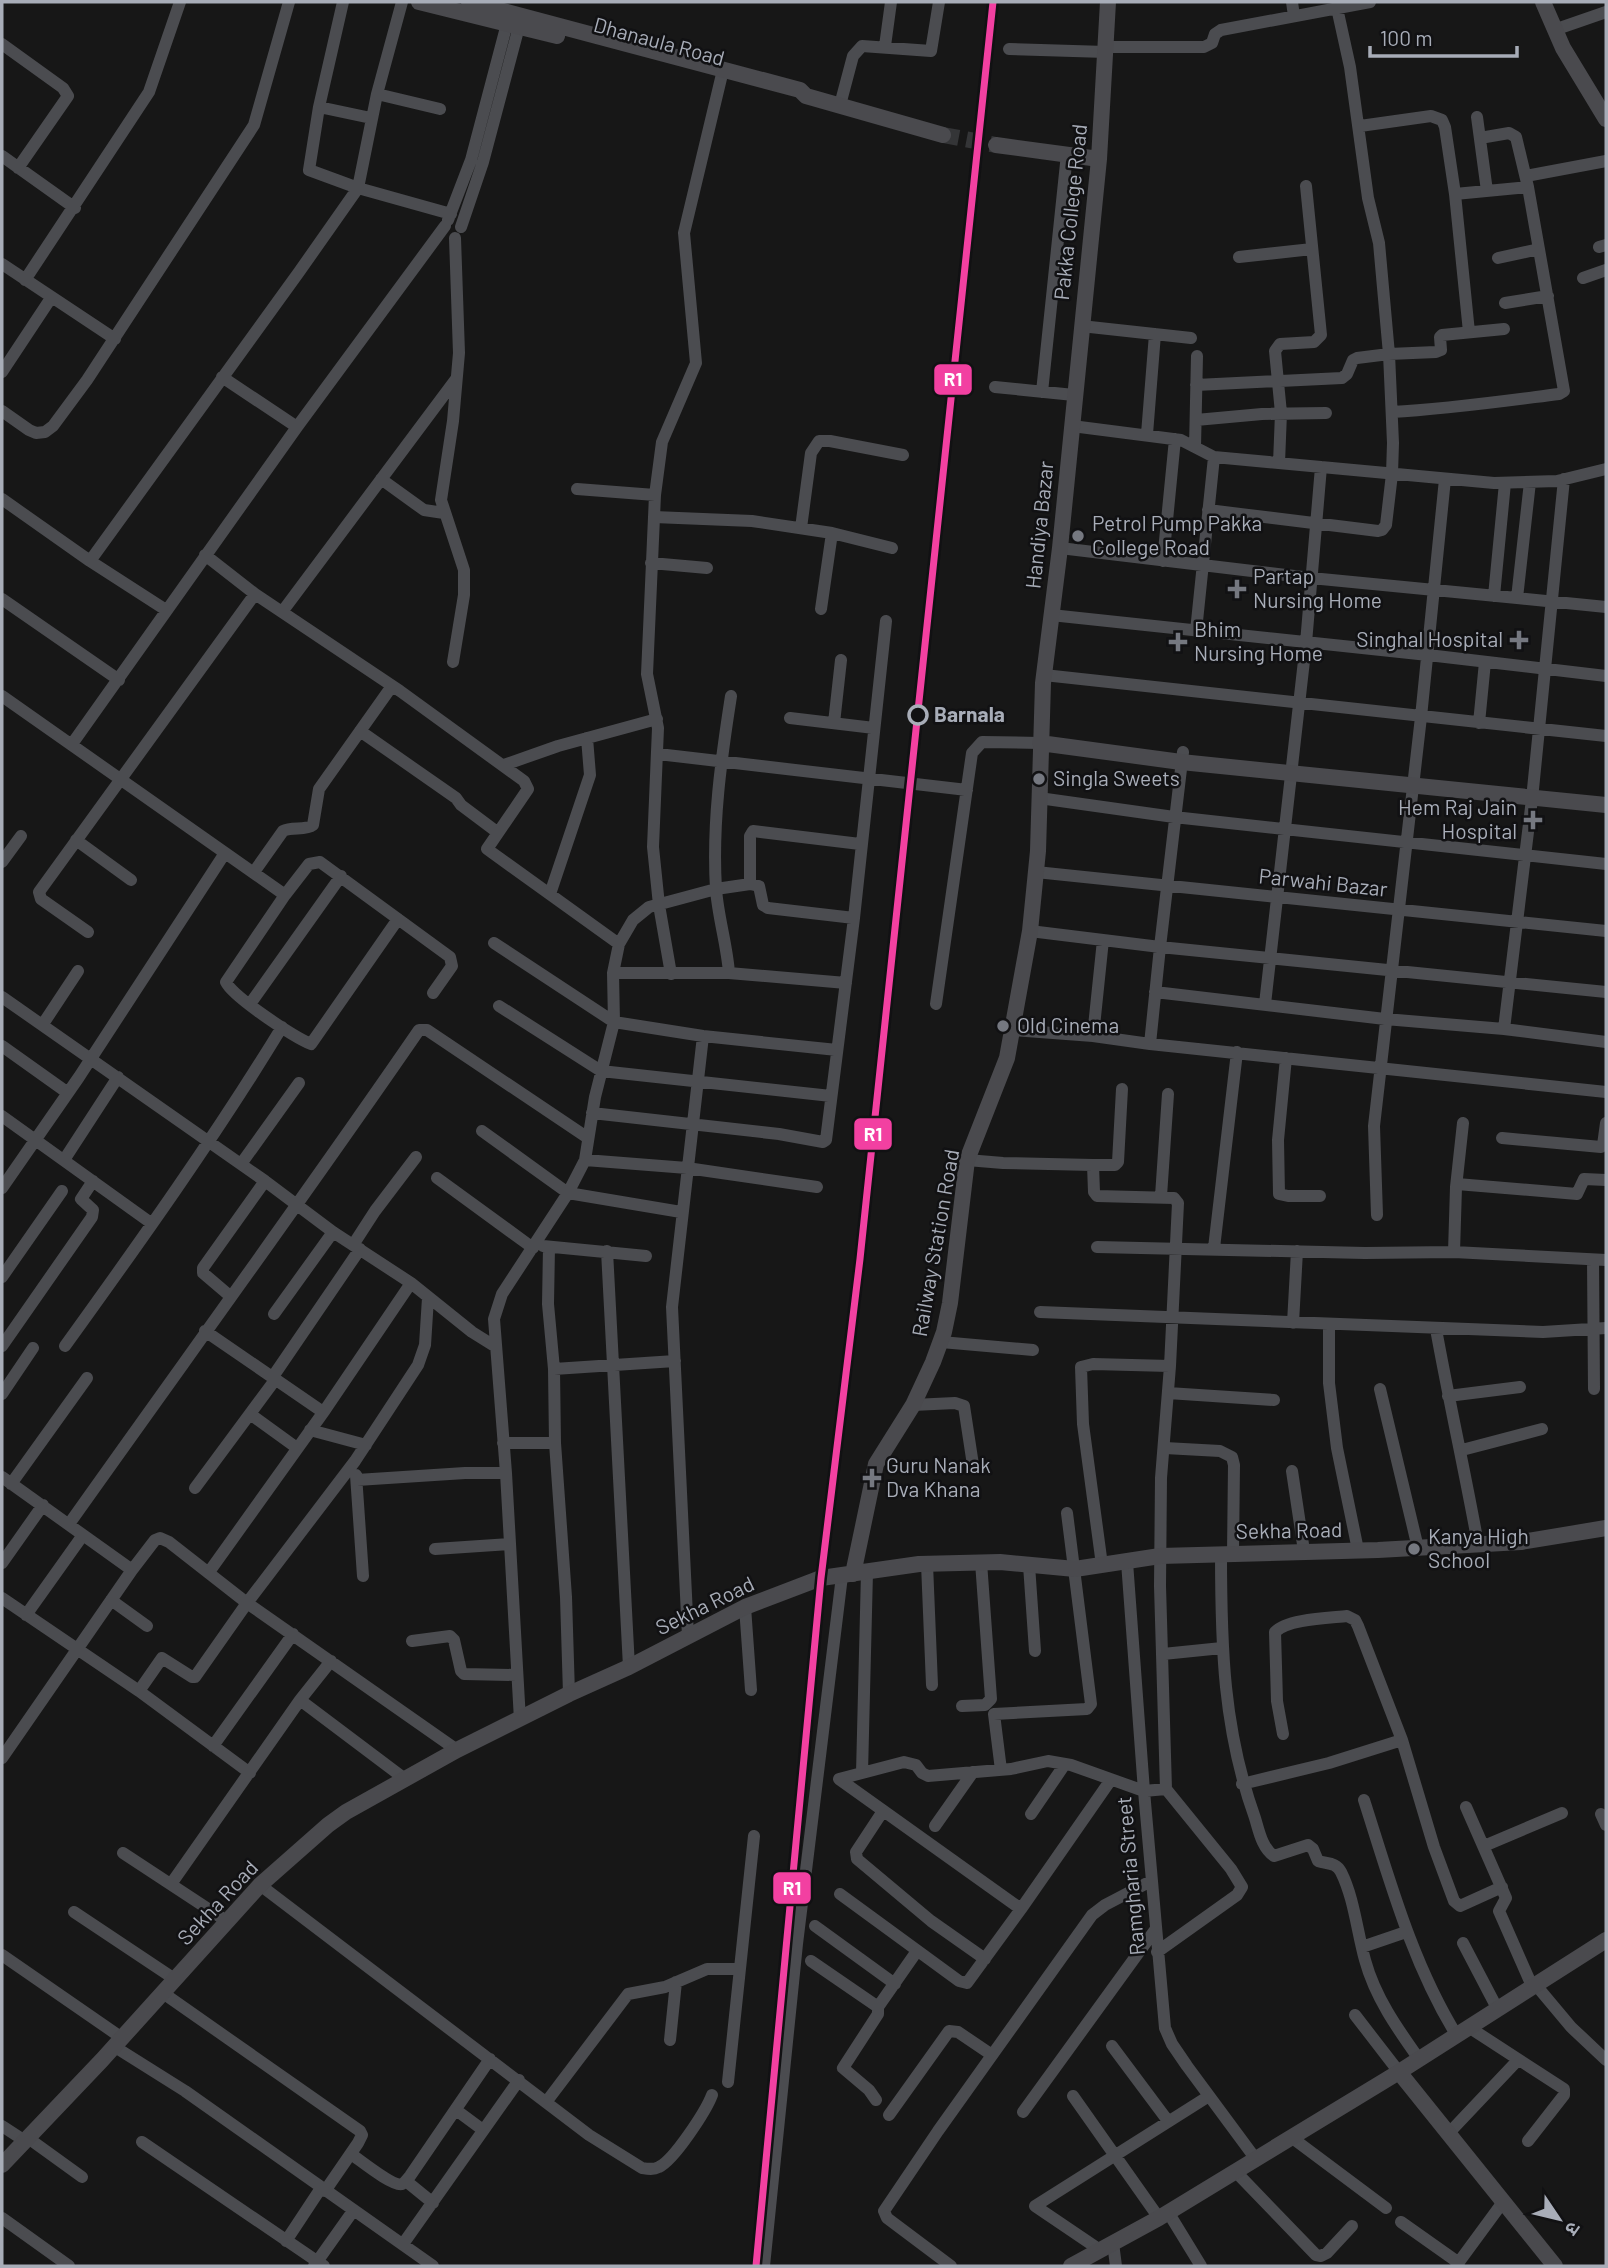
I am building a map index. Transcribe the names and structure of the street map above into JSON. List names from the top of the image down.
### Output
{
  "streets": {
    "street": [
      "Dhanaula Road",
      "Pakka College Road",
      "Handiya Bazar",
      "Parwahi Bazar",
      "Railway Station Road",
      "Sekha Road",
      "Ramgharia Street"
    ]
  },
  "crossings": [
    ["Pakka College Road", "Handiya Bazar"],
    ["Handiya Bazar", "Railway Station Road"],
    ["Parwahi Bazar", "Railway Station Road"],
    ["Railway Station Road", "Sekha Road"],
    ["Sekha Road", "Ramgharia Street"]
  ],
  "places": {
    "other": [
      "Petrol Pump Pakka College Road",
      "Barnala",
      "Singla Sweets",
      "Old Cinema",
      "Kanya High School"
    ],
    "health": [
      "Partap Nursing Home",
      "Singhal Hospital",
      "Bhim Nursing Home",
      "Hem Raj Jain Hospital",
      "Guru Nanak Dva Khana"
    ]
  },
  "lines": ["transit line R1"],
  "scale_bar": "100 m",
  "north": "bottom right"
}
